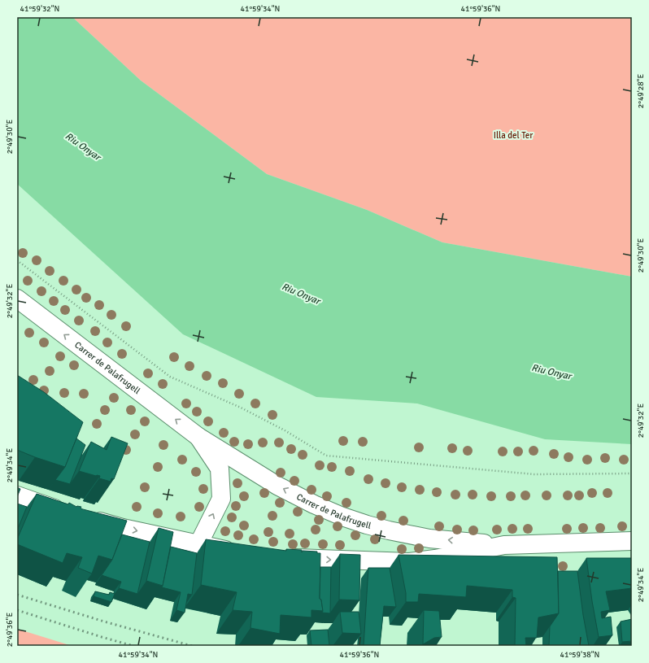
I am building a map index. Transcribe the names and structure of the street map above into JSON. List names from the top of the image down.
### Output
{
  "streets": {
    "street": ["Carrer de Palafrugell"]
  },
  "water": ["Riu Onyar"],
  "parks": ["Illa del Ter"],
  "coordinates": [
    "41°59'32\"N",
    "41°59'34\"N",
    "41°59'36\"N",
    "2°49'28\"E",
    "2°49'30\"E",
    "2°49'32\"E",
    "2°49'34\"E",
    "2°49'36\"E",
    "41°59'38\"N"
  ]
}
